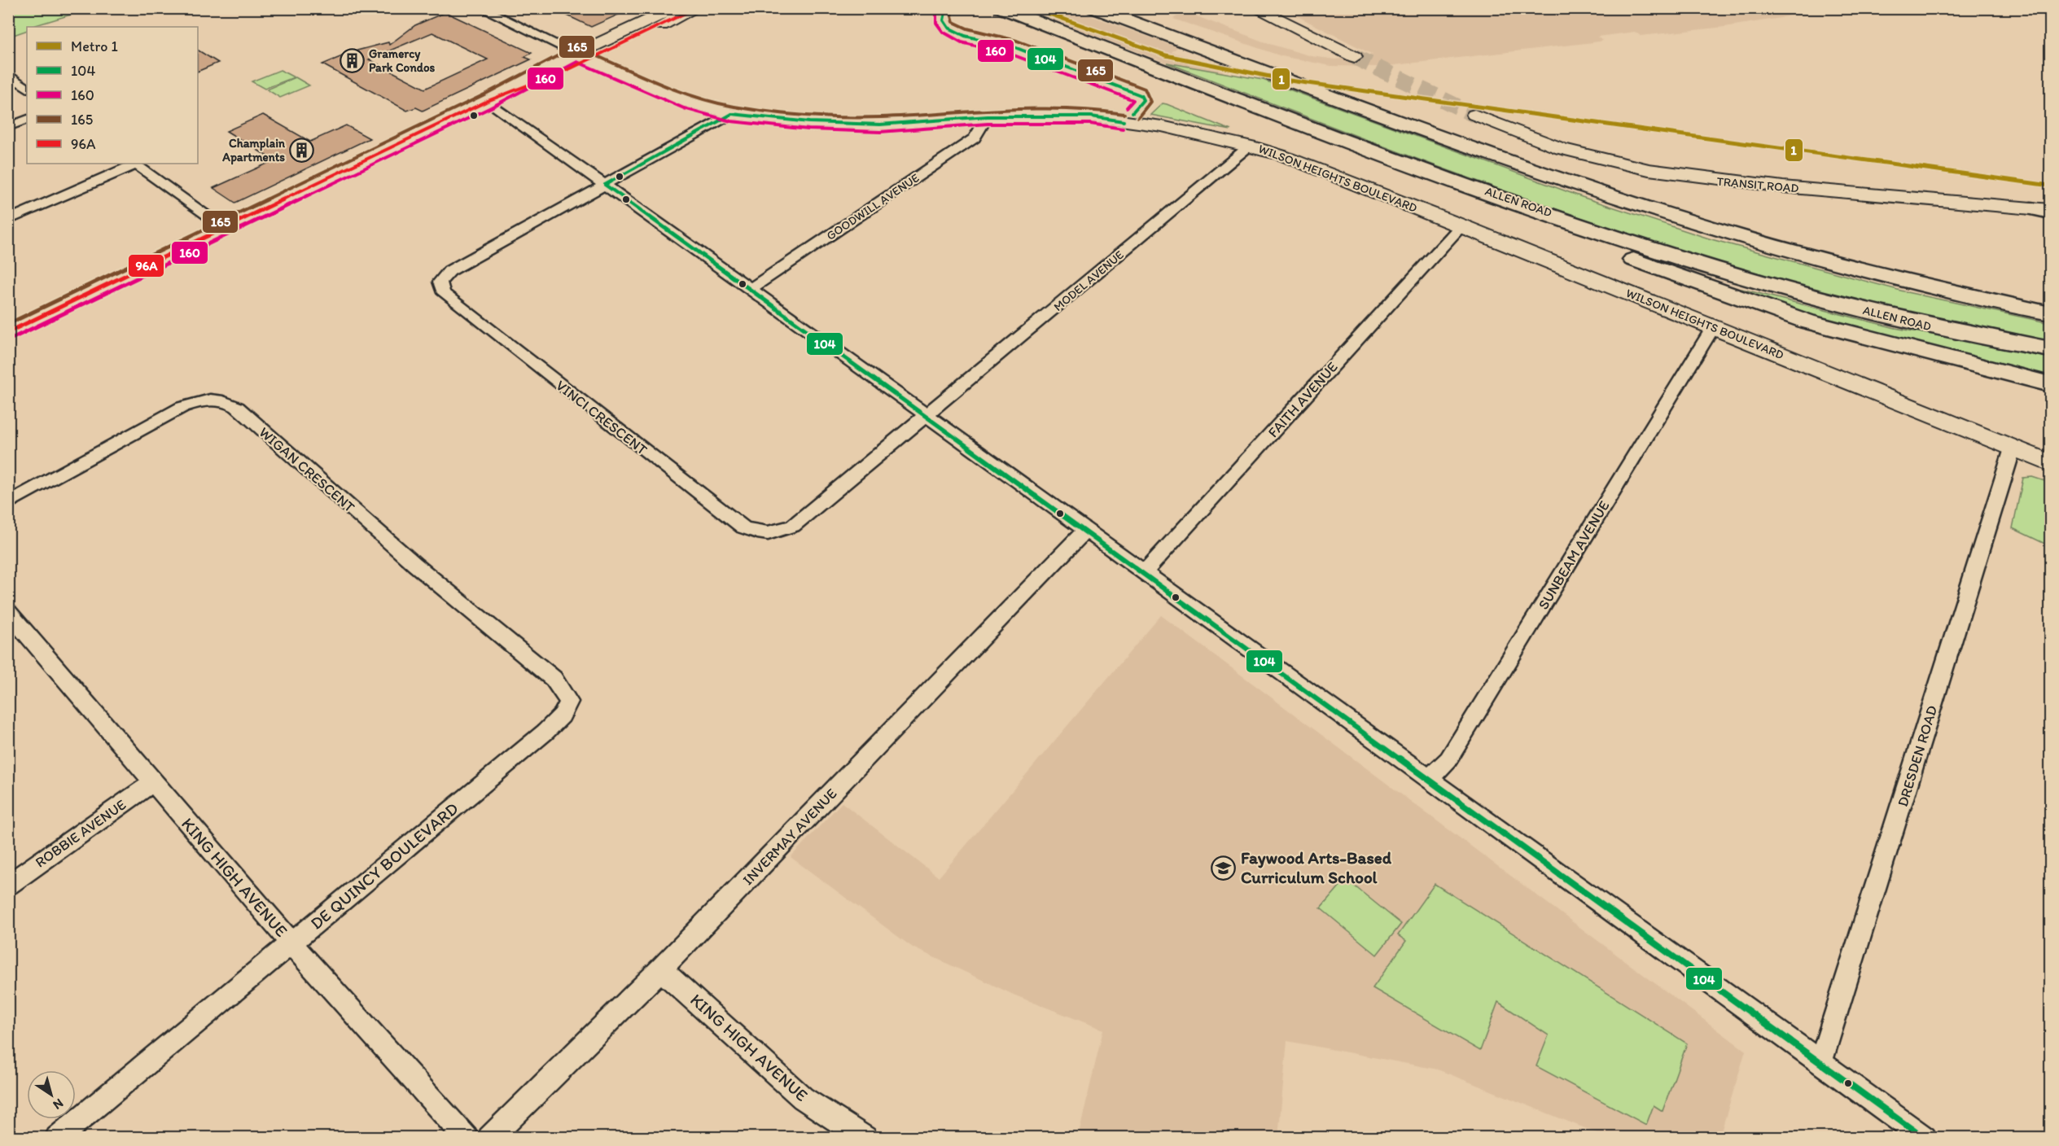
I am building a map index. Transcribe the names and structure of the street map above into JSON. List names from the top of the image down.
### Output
{
  "streets": {
    "highway": ["ALLEN ROAD"],
    "main road": ["WILSON HEIGHTS BOULEVARD", "TRANSIT ROAD"],
    "street": [
      "GOODWILL AVENUE",
      "MODEL AVENUE",
      "FAITH AVENUE",
      "VINCI CRESCENT",
      "WIGAN CRESCENT",
      "SUNBEAM AVENUE",
      "DRESDEN ROAD",
      "ROBBIE AVENUE",
      "INVERMAY AVENUE",
      "DE QUINCY BOULEVARD",
      "KING HIGH AVENUE"
    ]
  },
  "crossings": [
    ["WILSON HEIGHTS BOULEVARD", "GOODWILL AVENUE"],
    ["WILSON HEIGHTS BOULEVARD", "MODEL AVENUE"],
    ["WILSON HEIGHTS BOULEVARD", "FAITH AVENUE"],
    ["WILSON HEIGHTS BOULEVARD", "SUNBEAM AVENUE"],
    ["WILSON HEIGHTS BOULEVARD", "DRESDEN ROAD"],
    ["MODEL AVENUE", "VINCI CRESCENT"],
    ["WIGAN CRESCENT", "DE QUINCY BOULEVARD"],
    ["ROBBIE AVENUE", "KING HIGH AVENUE"],
    ["INVERMAY AVENUE", "KING HIGH AVENUE"],
    ["DE QUINCY BOULEVARD", "KING HIGH AVENUE"]
  ],
  "places": {
    "building": ["Gramercy Park Condos", "Champlain Apartments"],
    "school or university": ["Faywood Arts-Based Curriculum School"]
  },
  "lines": [
    "metro line 1",
    "transit line 104",
    "transit line 160",
    "transit line 96A",
    "transit line 165"
  ],
  "legend": [
    "Metro 1",
    "104",
    "160",
    "165",
    "96A"
  ],
  "north": "bottom right"
}
